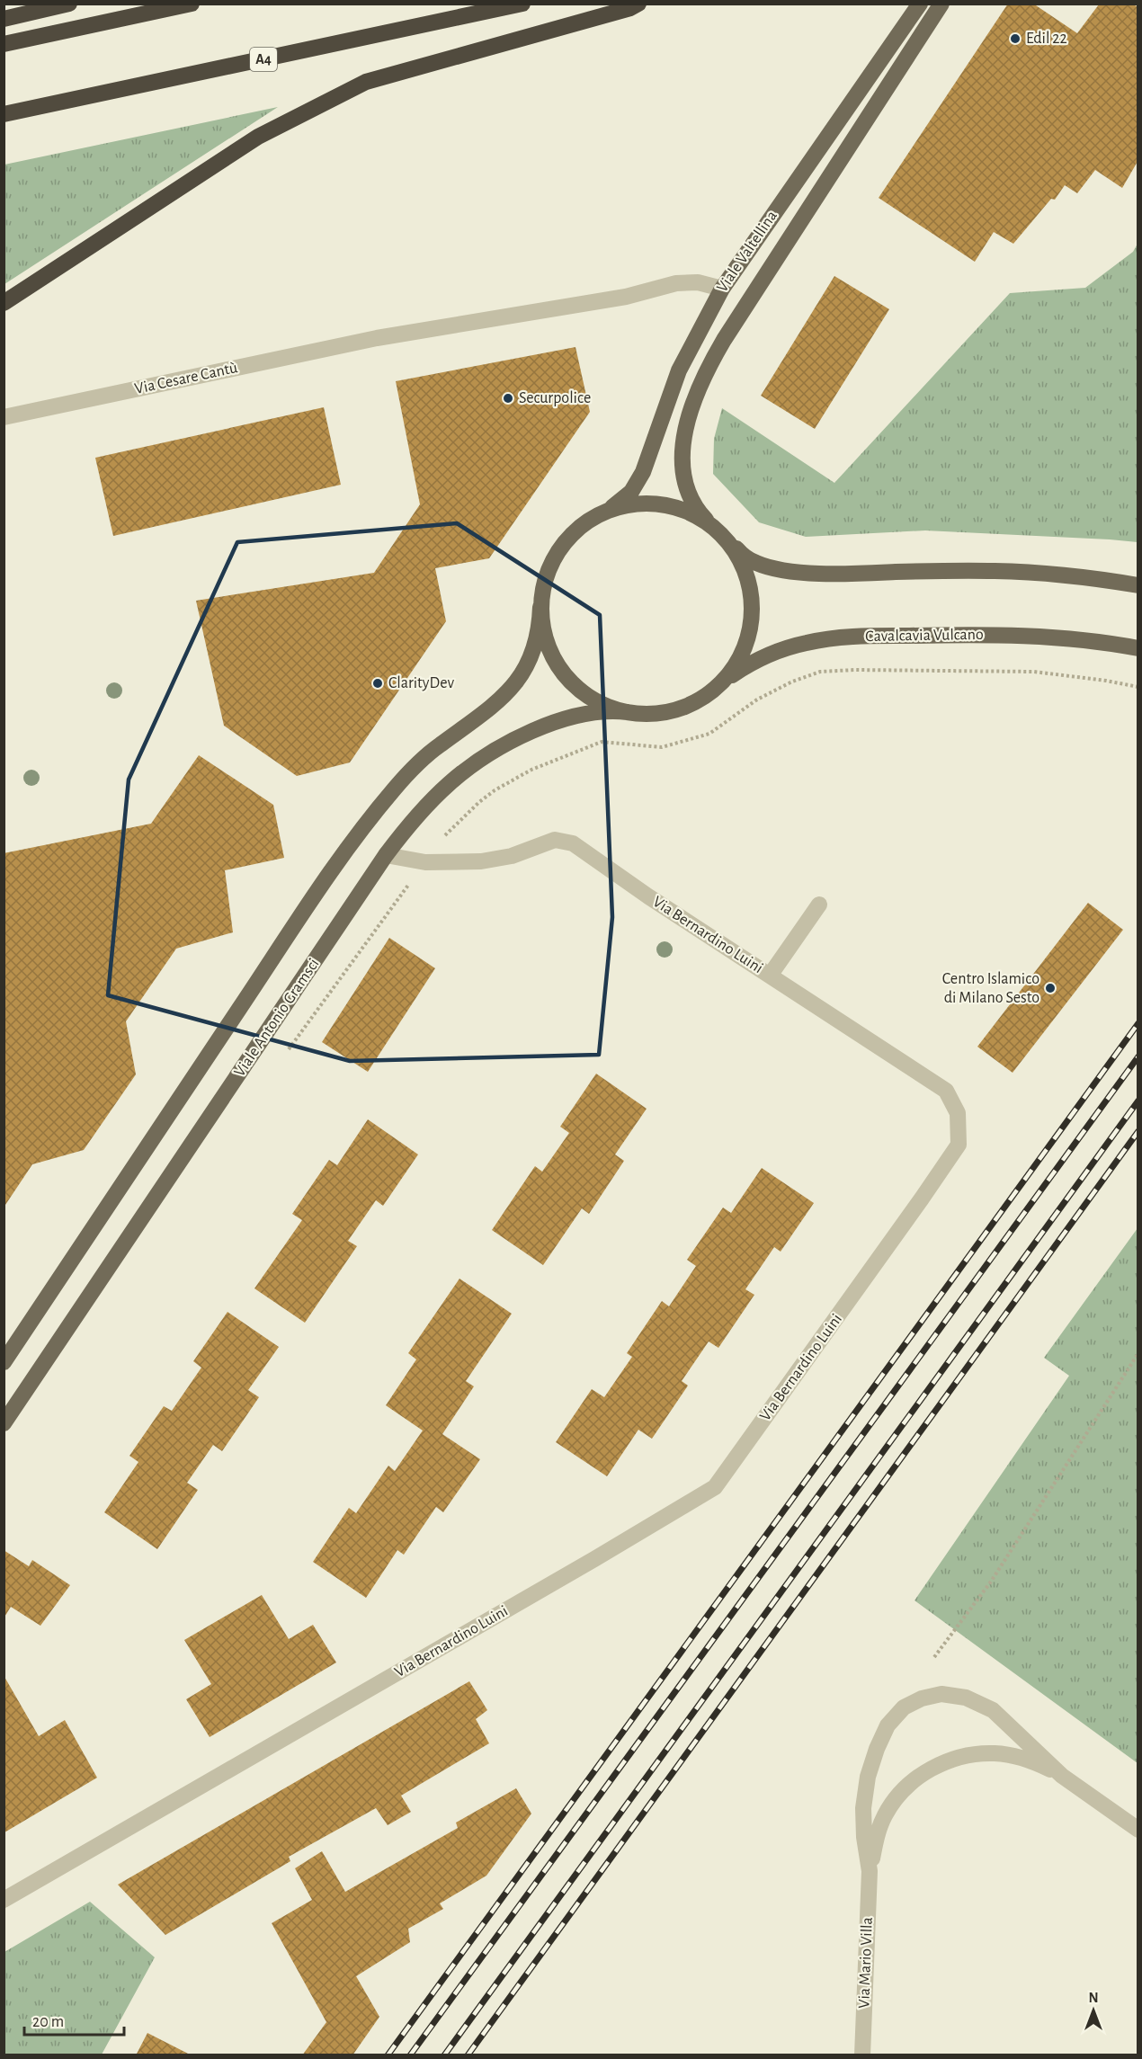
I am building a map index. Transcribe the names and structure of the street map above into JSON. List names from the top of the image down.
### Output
{
  "streets": {
    "highway": ["A4"],
    "main road": ["Viale Valtellina", "Cavalcavia Vulcano", "Viale Antonio Gramsci"],
    "street": ["Via Cesare Cantù", "Via Bernardino Luini", "Via Mario Villa"]
  },
  "crossings": [
    ["Viale Valtellina", "Via Cesare Cantù"],
    ["Via Bernardino Luini", "Viale Antonio Gramsci"]
  ],
  "places": [
    "Edil 22",
    "Securpolice",
    "ClarityDev",
    "Centro Islamico di Milano Sesto"
  ],
  "scale_bar": "20 m",
  "north": "top"
}
